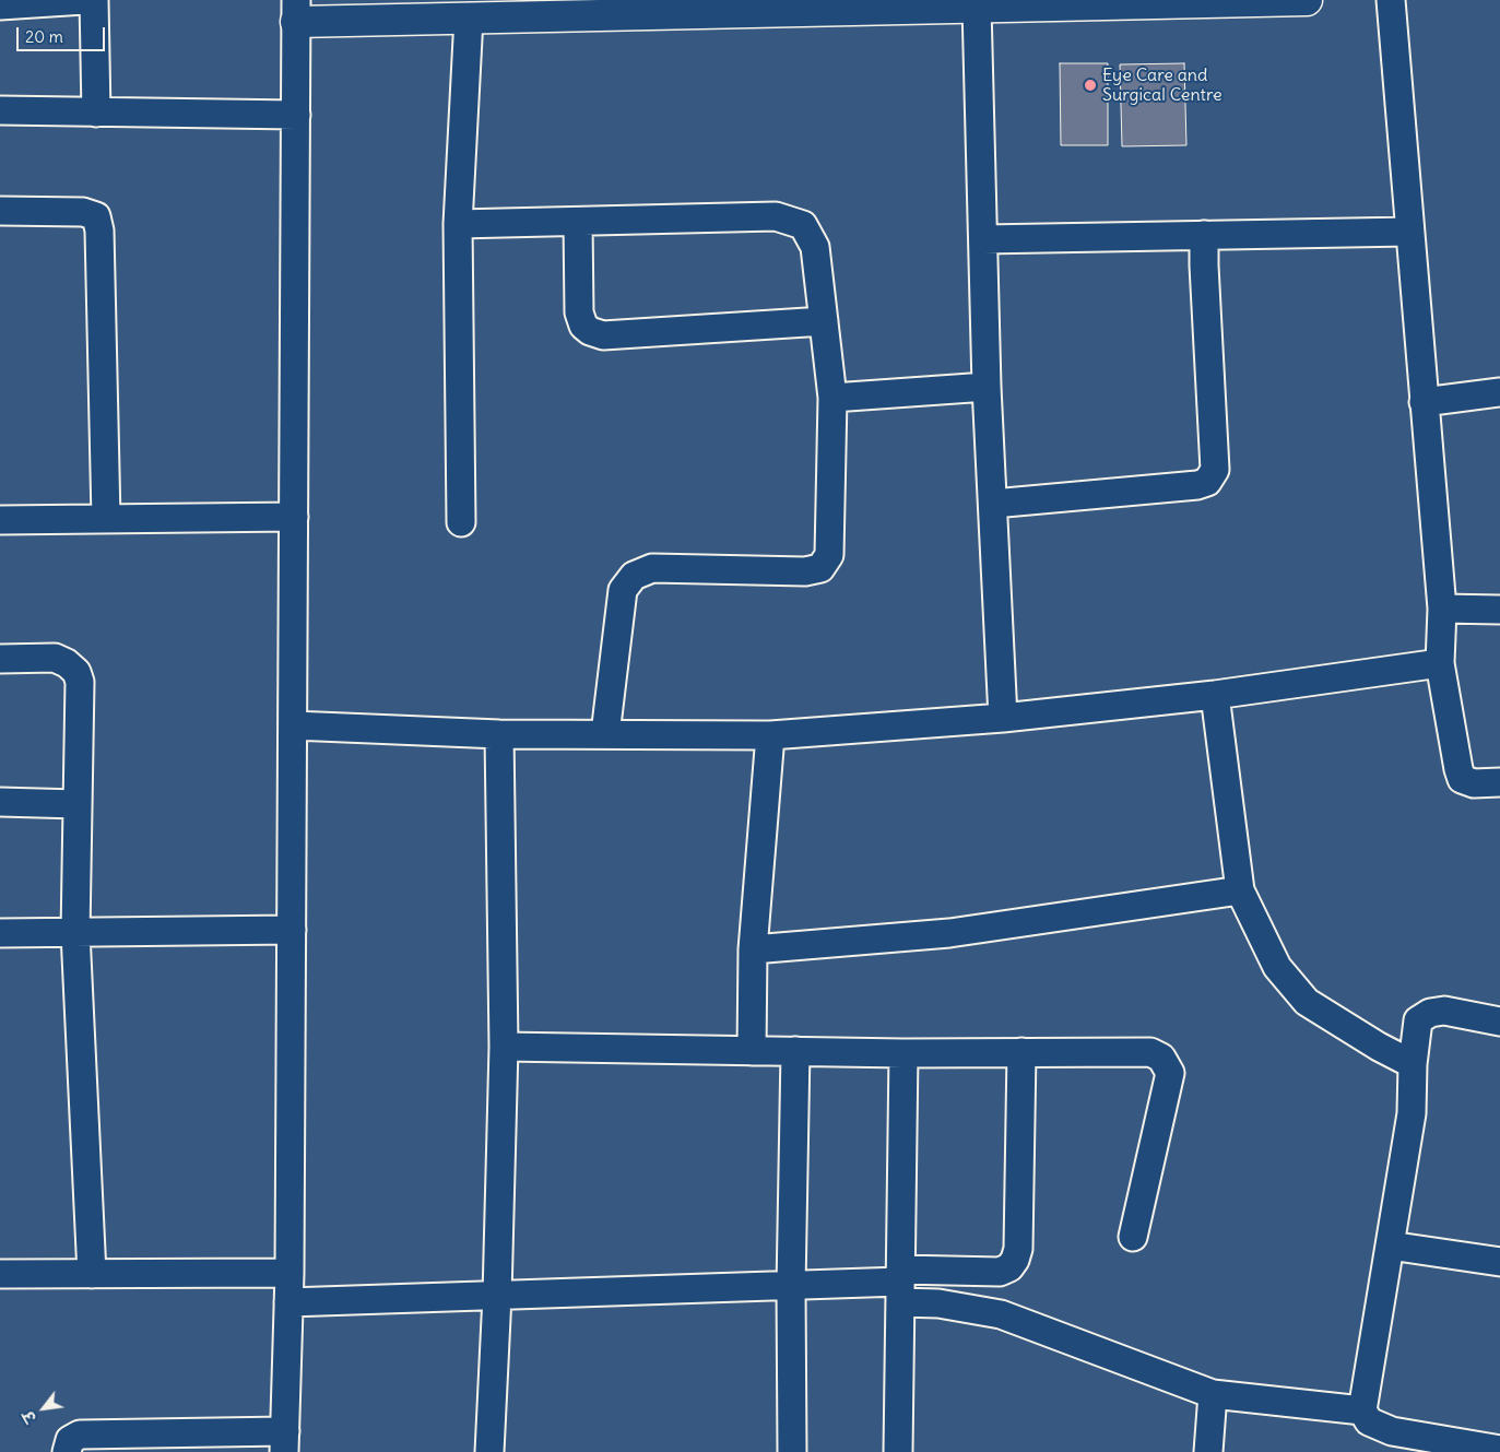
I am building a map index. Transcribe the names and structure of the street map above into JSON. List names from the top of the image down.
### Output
{
  "places": ["Eye Care and Surgical Centre"],
  "scale_bar": "20 m",
  "north": "bottom left"
}
